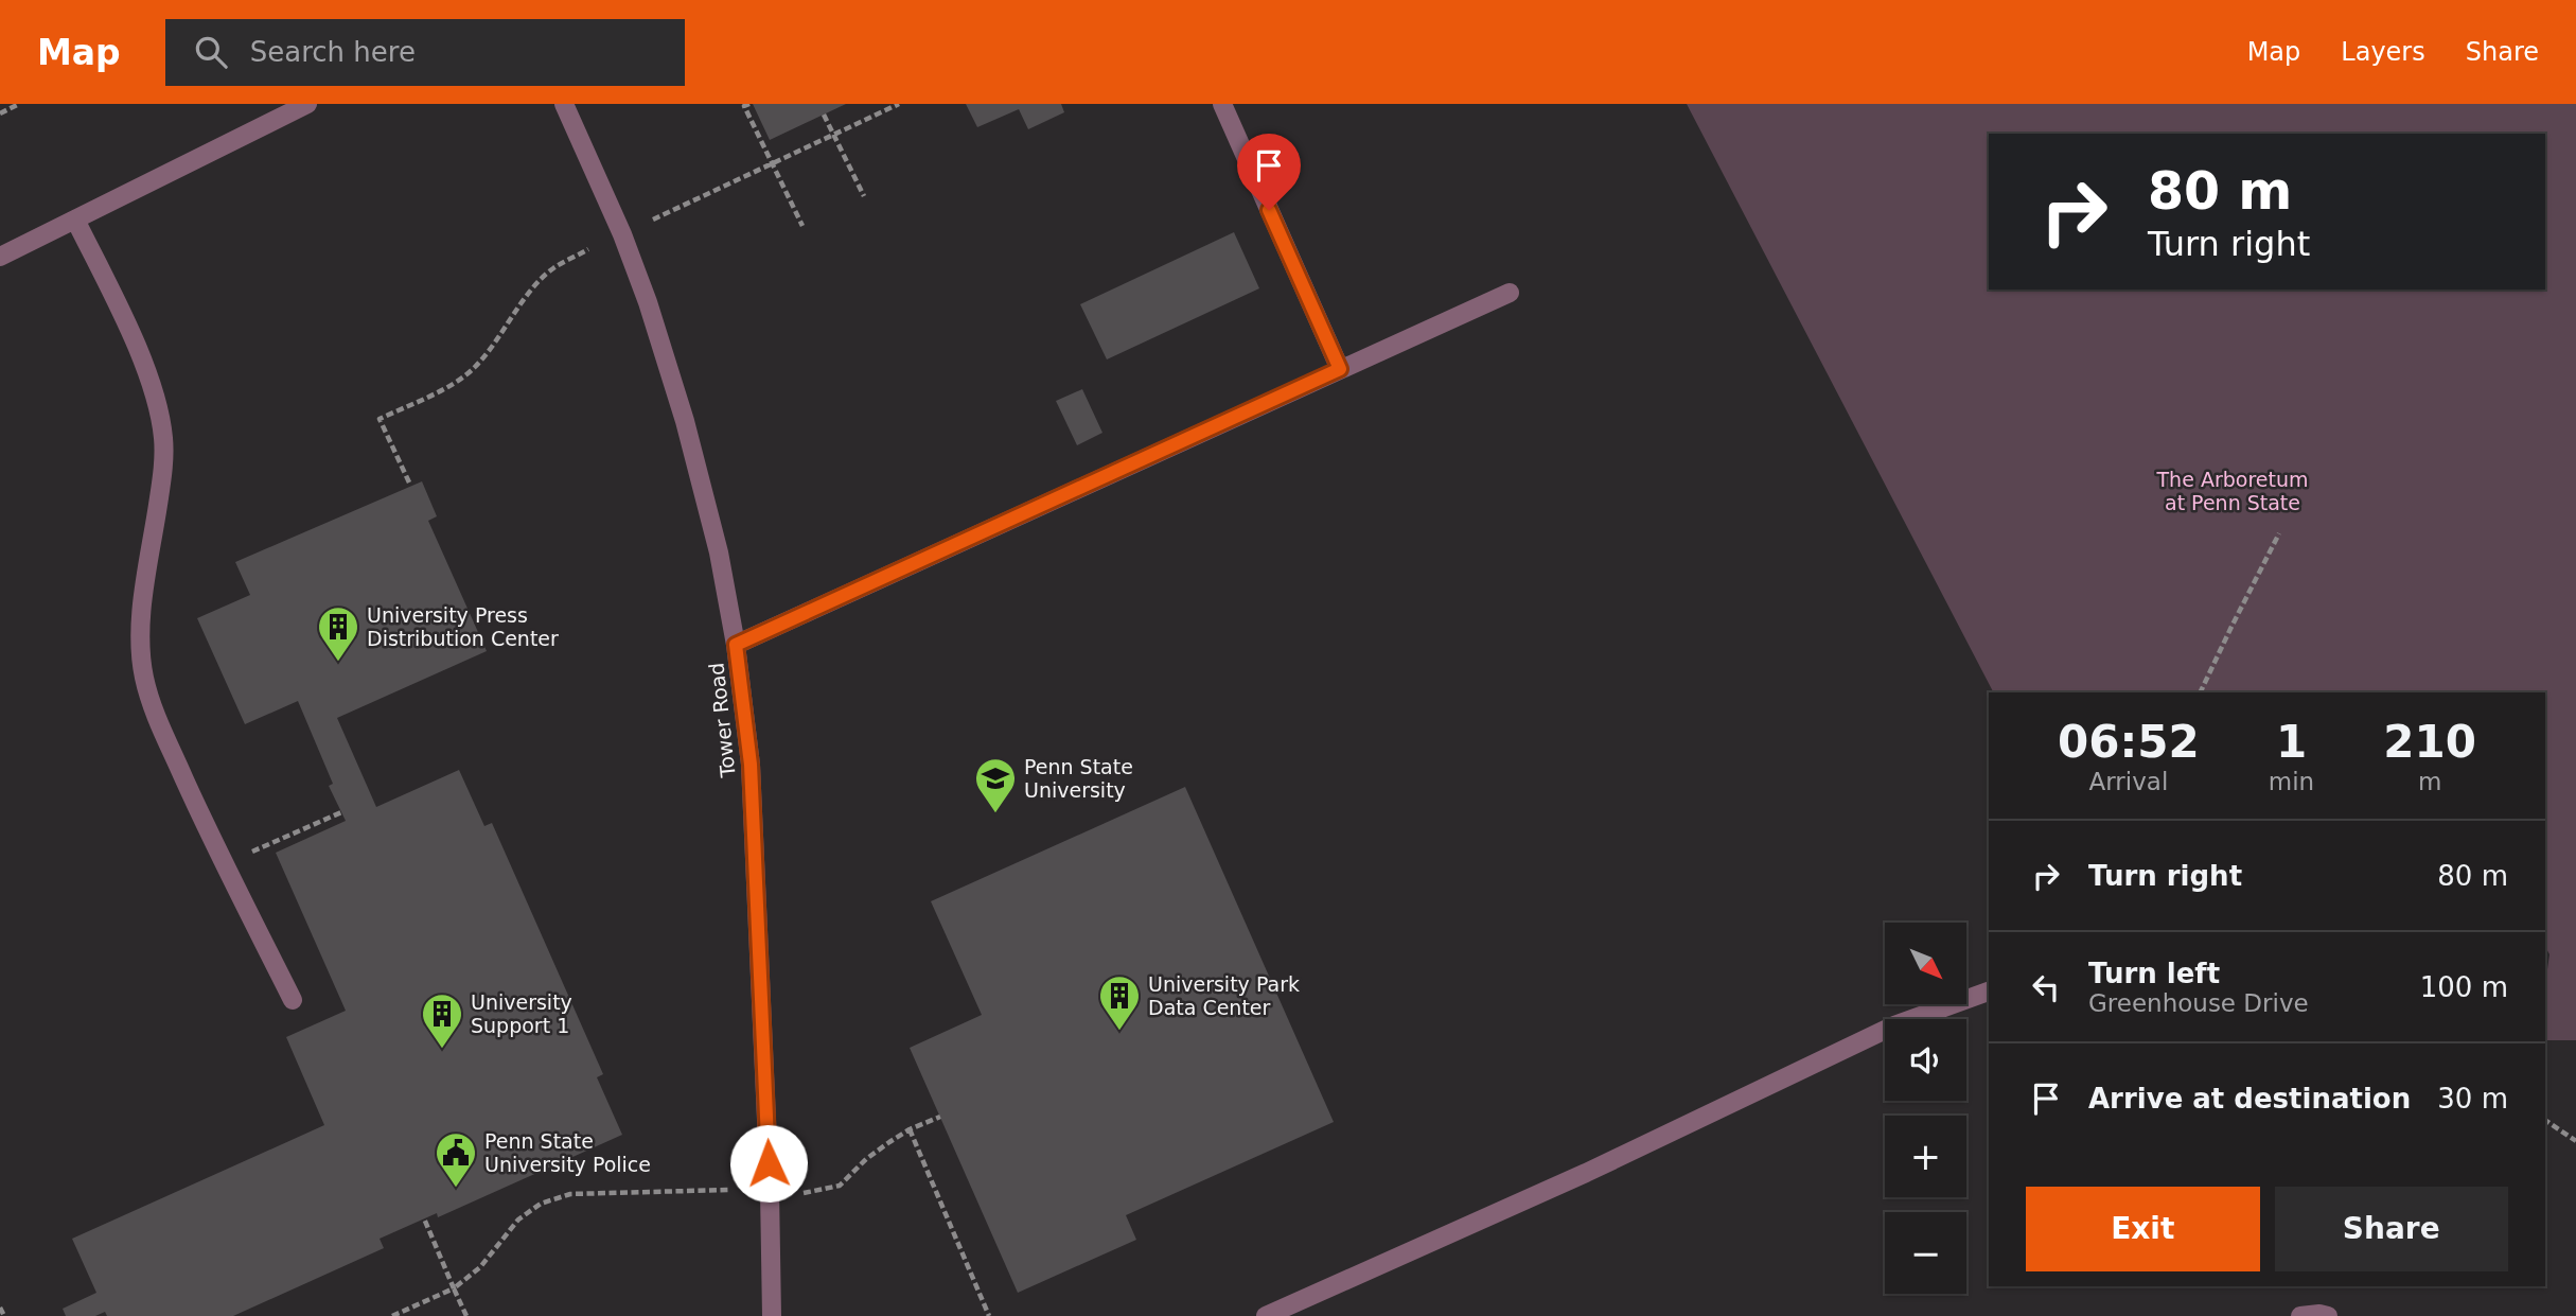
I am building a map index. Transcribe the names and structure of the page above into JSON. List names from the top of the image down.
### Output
{
  "streets": {
    "street": ["Tower Road"]
  },
  "parks": ["The Arboretum at Penn State"],
  "places": {
    "building": ["University Press Distribution Center", "University Park Data Center", "University Support 1"],
    "school or university": ["Penn State University"],
    "public building": ["Penn State University Police"]
  },
  "north": "bottom right",
  "page": {
    "header": "Map",
    "search": "Search here",
    "nav": ["Map", "Layers", "Share"],
    "turn": ["80 m", "Turn right"],
    "eta": [
      "06:52",
      "Arrival",
      "1",
      "min",
      "210",
      "m"
    ],
    "list": [
      {
        "name": "Turn right",
        "value": "80 m"
      },
      {
        "name": "Turn left",
        "note": "Greenhouse Drive",
        "value": "100 m"
      },
      {
        "name": "Arrive at destination",
        "value": "30 m"
      }
    ],
    "map_buttons": ["+", "−"],
    "buttons": ["Exit", "Share"]
  }
}
